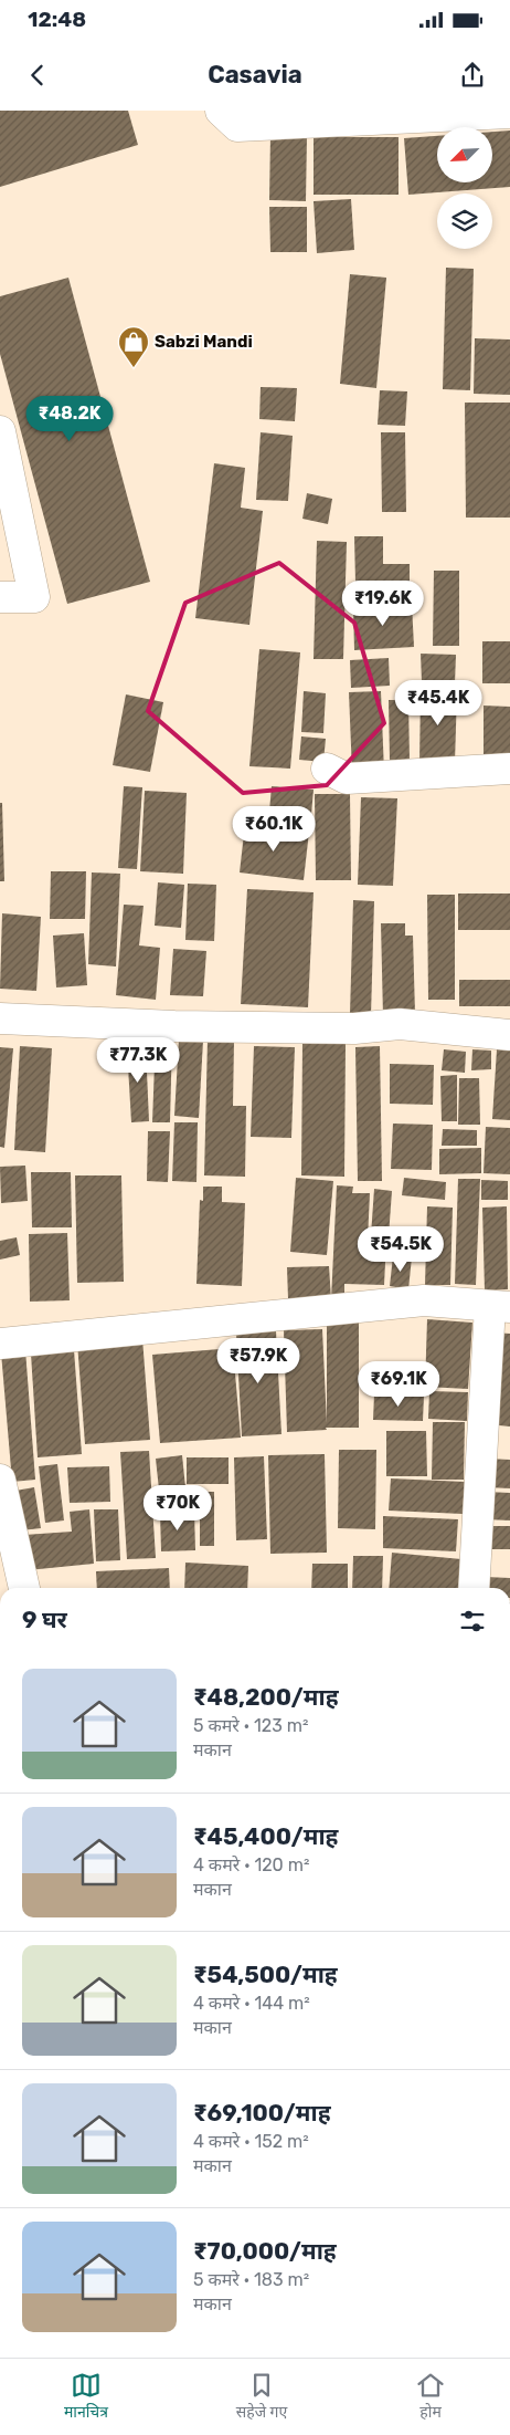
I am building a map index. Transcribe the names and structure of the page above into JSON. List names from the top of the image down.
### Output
{
  "places": {
    "shop": ["Sabzi Mandi"]
  },
  "north": "bottom left",
  "page": {
    "status": "12:48",
    "header": "Casavia",
    "price": [
      "₹48.2K",
      "₹19.6K",
      "₹45.4K",
      "₹60.1K",
      "₹77.3K",
      "₹54.5K",
      "₹57.9K",
      "₹69.1K",
      "₹70K"
    ],
    "heading": "9 घर",
    "list": [
      {
        "name": "₹48,200/माह",
        "note": "5 कमरे · 123 m² · मकान"
      },
      {
        "name": "₹45,400/माह",
        "note": "4 कमरे · 120 m² · मकान"
      },
      {
        "name": "₹54,500/माह",
        "note": "4 कमरे · 144 m² · मकान"
      },
      {
        "name": "₹69,100/माह",
        "note": "4 कमरे · 152 m² · मकान"
      },
      {
        "name": "₹70,000/माह",
        "note": "5 कमरे · 183 m² · मकान"
      }
    ],
    "tabs": ["मानचित्र", "सहेजे गए", "होम"]
  }
}
